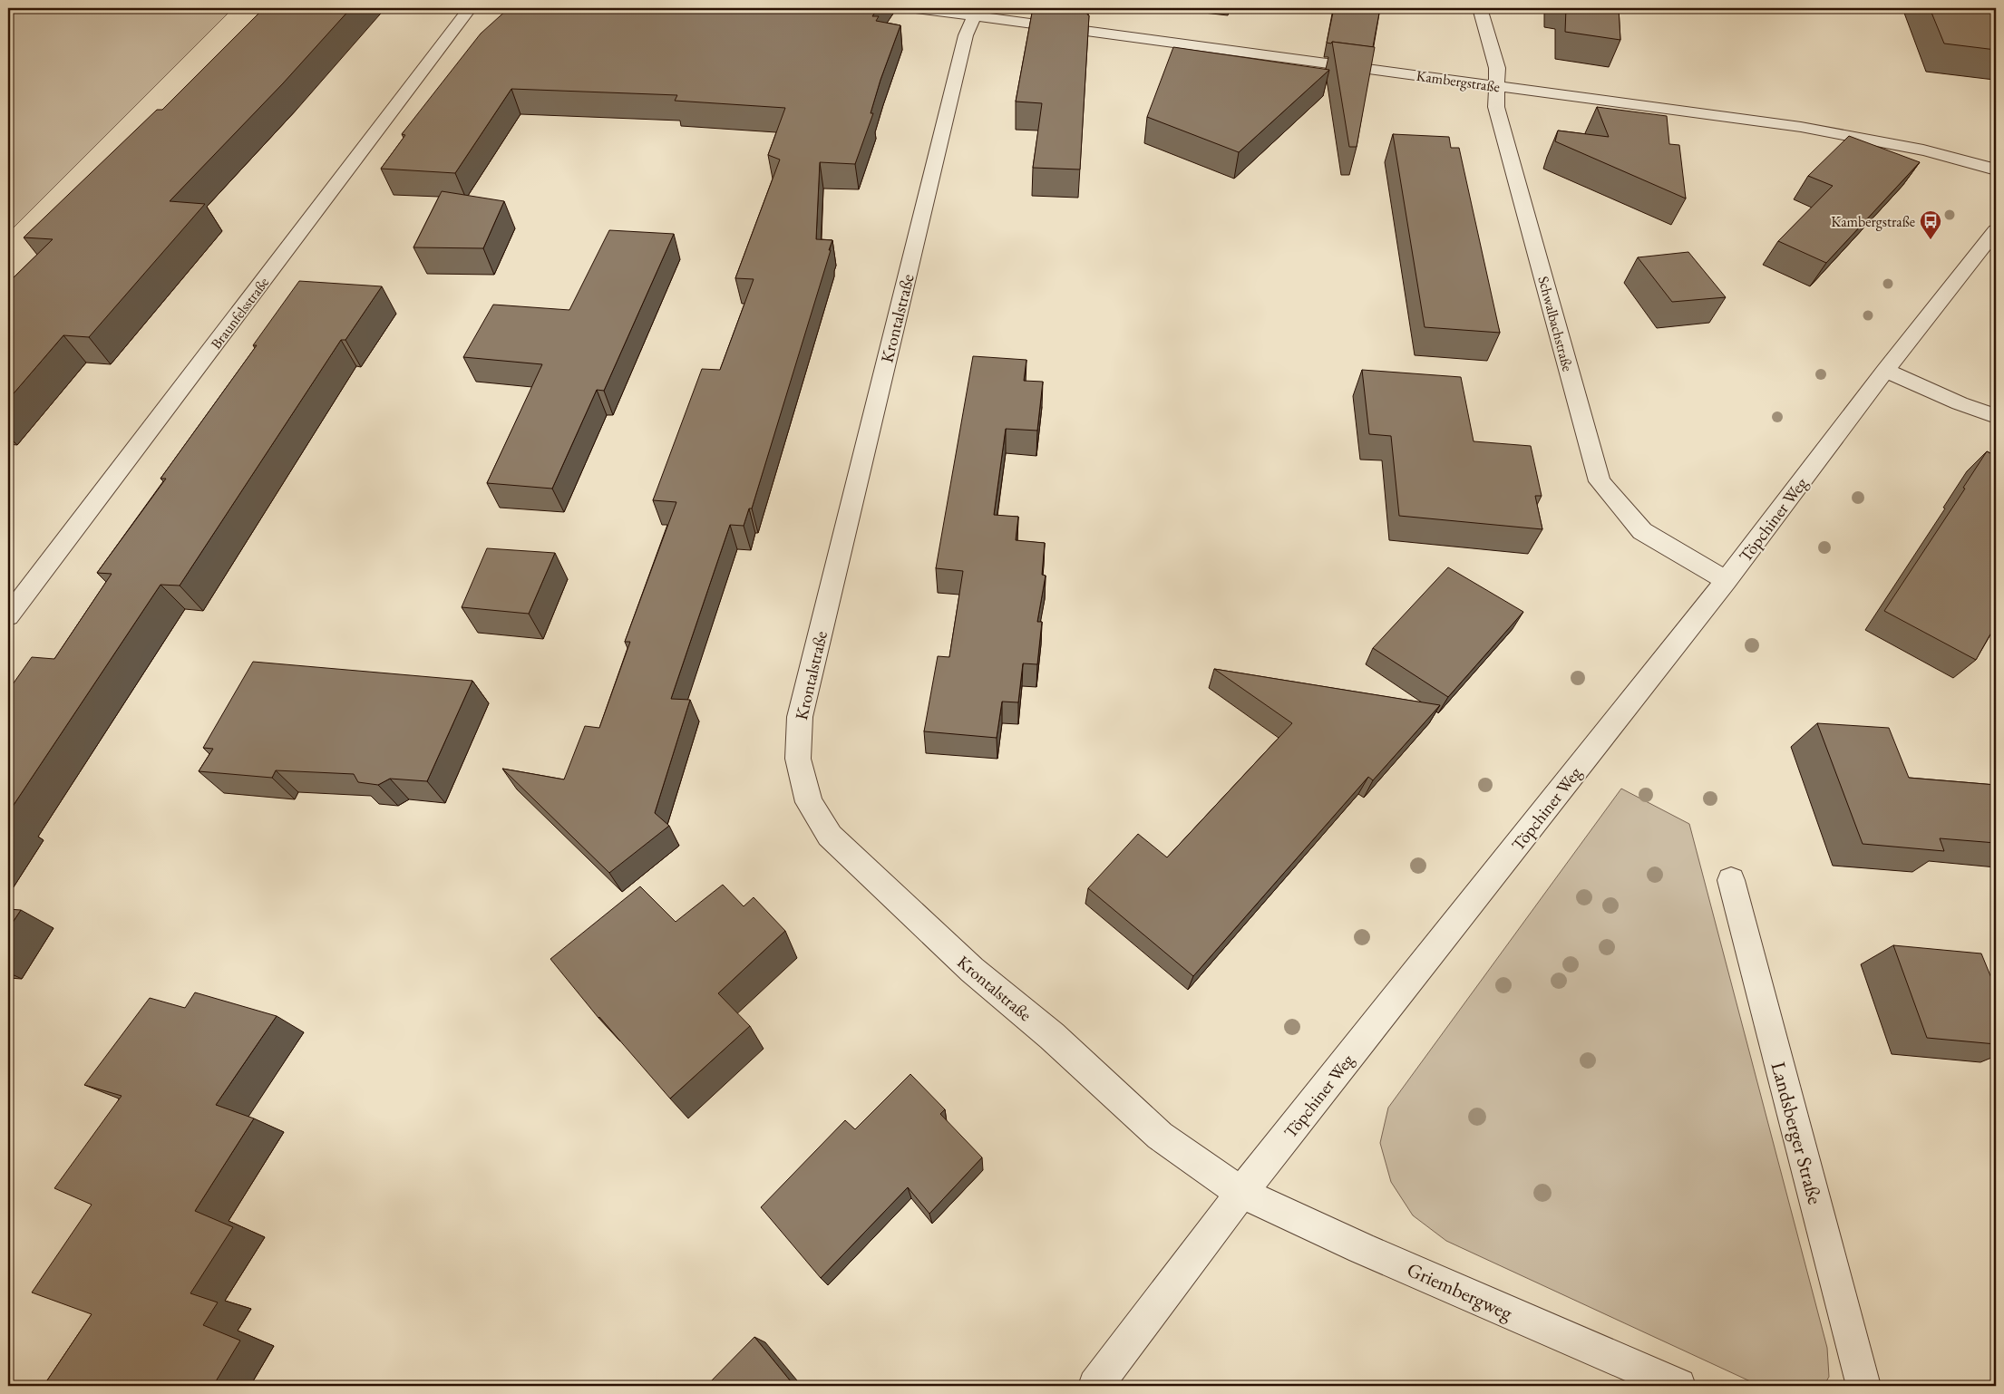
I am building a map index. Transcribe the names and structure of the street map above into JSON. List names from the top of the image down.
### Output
{
  "streets": {
    "street": [
      "Kambergstraße",
      "Braunfelsstraße",
      "Krontalstraße",
      "Schwalbachstraße",
      "Töpchiner Weg",
      "Landsberger Straße",
      "Griembergweg"
    ]
  },
  "crossings": [
    ["Kambergstraße", "Krontalstraße"],
    ["Kambergstraße", "Schwalbachstraße"],
    ["Krontalstraße", "Töpchiner Weg"],
    ["Krontalstraße", "Griembergweg"],
    ["Schwalbachstraße", "Töpchiner Weg"],
    ["Töpchiner Weg", "Griembergweg"]
  ],
  "places": {
    "bus stop": ["Kambergstraße"]
  }
}
